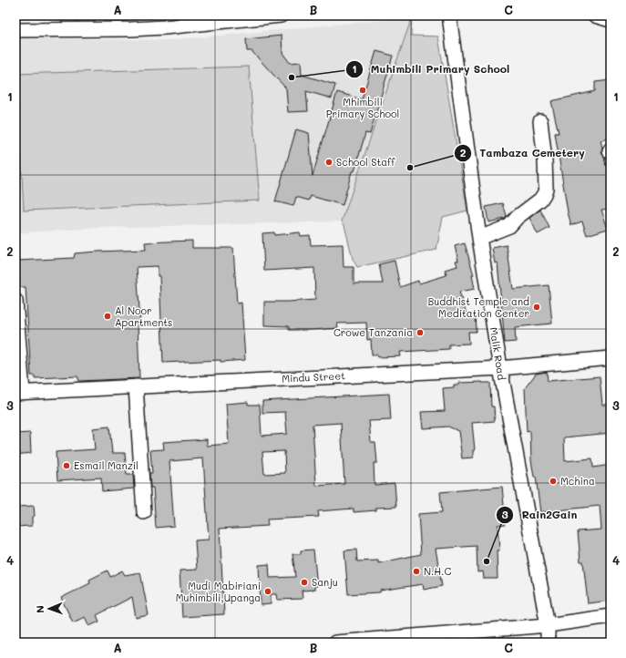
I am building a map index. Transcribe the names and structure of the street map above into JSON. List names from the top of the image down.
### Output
{
  "streets": {
    "street": ["Malik Road", "Mindu Street"]
  },
  "crossings": [
    ["Malik Road", "Mindu Street"]
  ],
  "places": [
    "Muhimbili Primary School",
    "Mhimbili Primary School",
    "School Staff",
    "Tambaza Cemetery",
    "Buddhist Temple and Meditation Center",
    "Al Noor Apartments",
    "Crowe Tanzania",
    "Esmail Manzil",
    "Mchina",
    "Rain2Gain",
    "N.H.C",
    "Sanju",
    "Mudi Mabiriani Muhimbili,Upanga"
  ],
  "north": "left",
  "grid": {
    "columns": ["A", "B", "C"],
    "rows": [
      "1",
      "2",
      "3",
      "4"
    ]
  }
}
